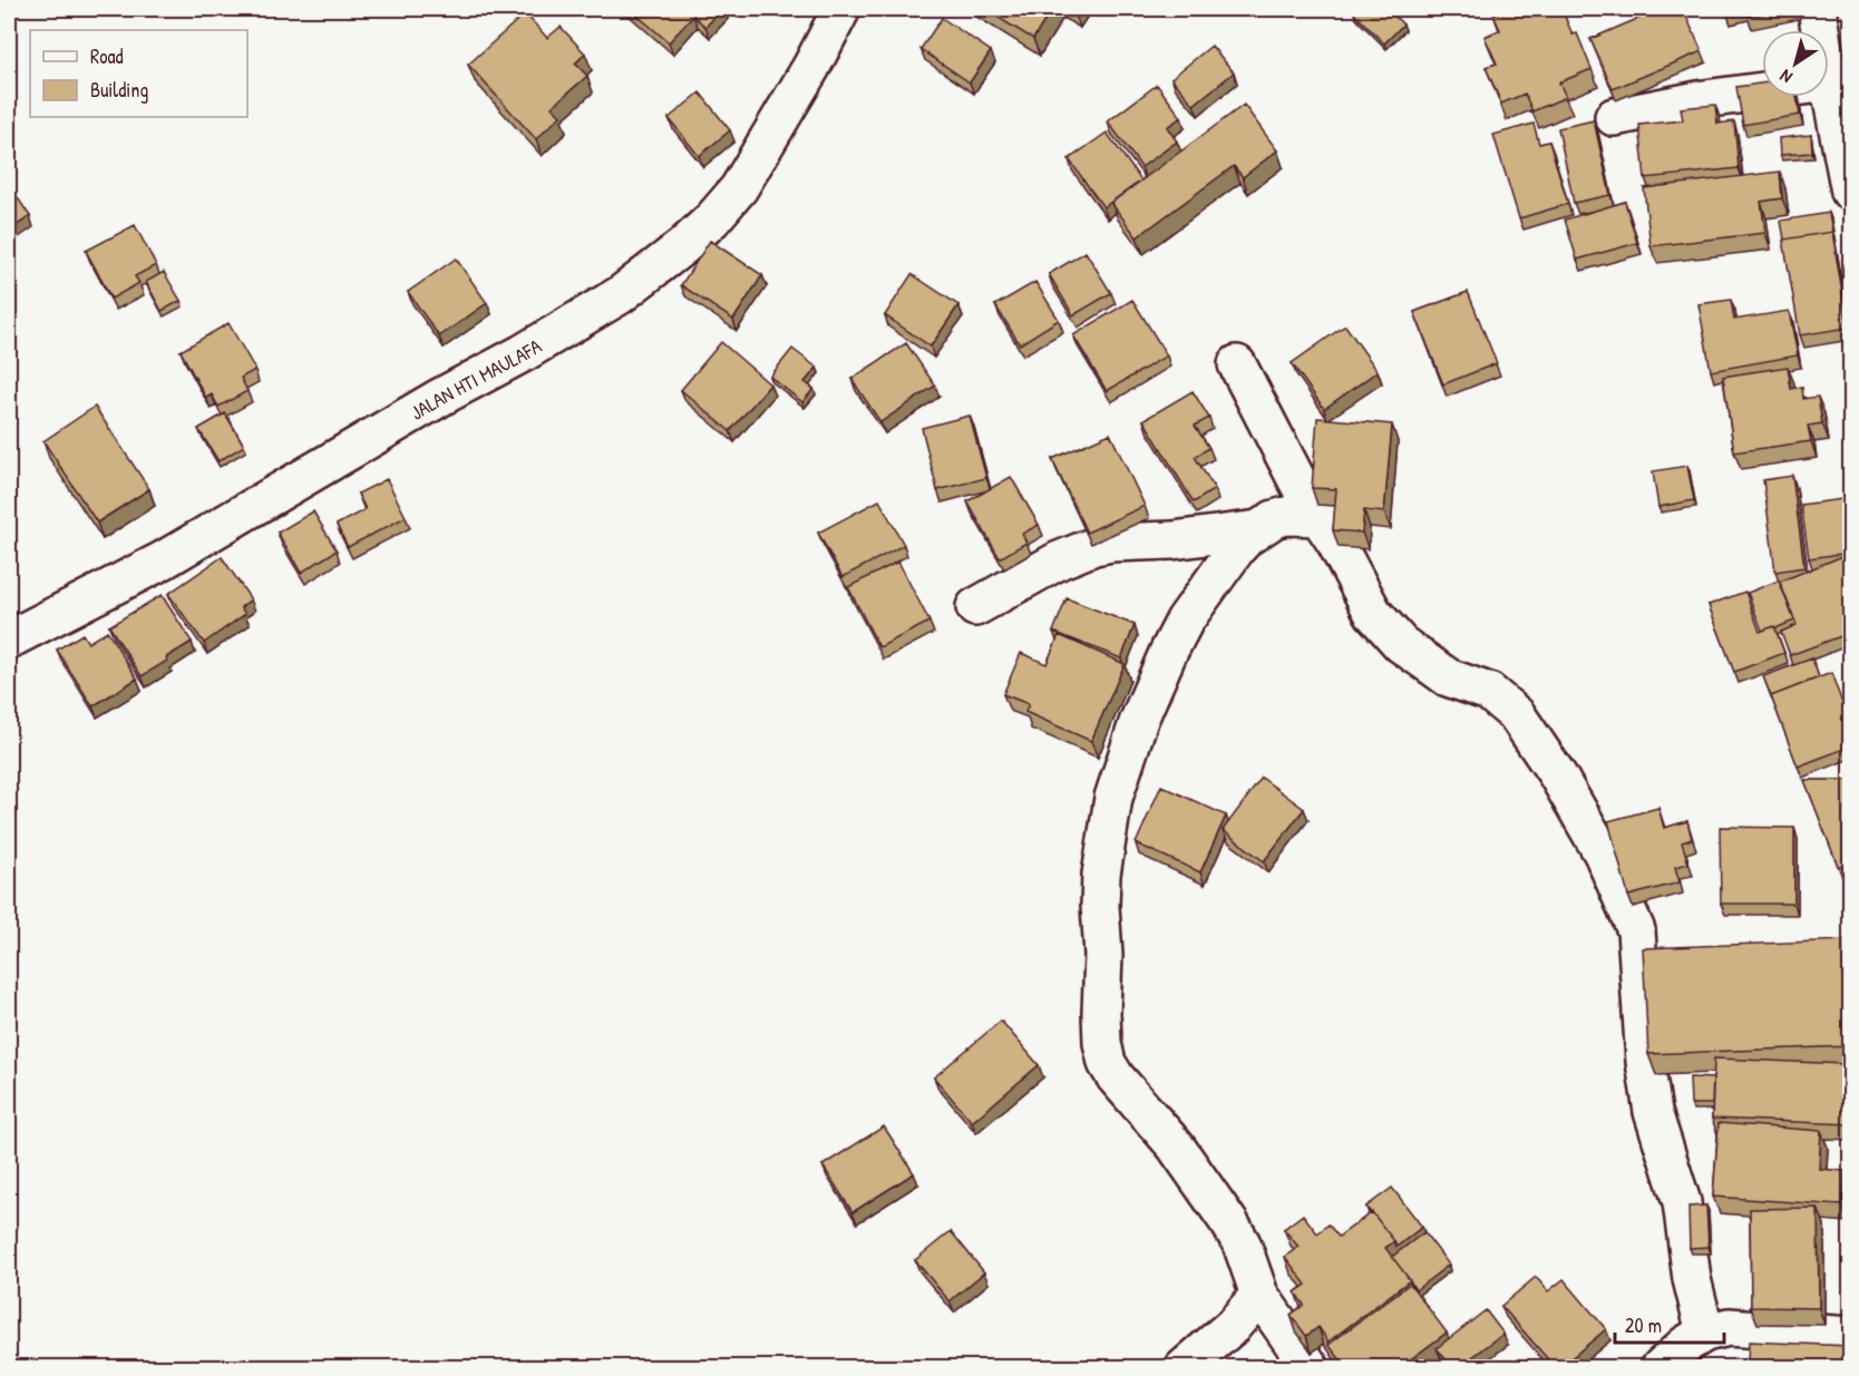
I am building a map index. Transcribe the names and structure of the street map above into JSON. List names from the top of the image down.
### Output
{
  "streets": {
    "street": ["JALAN HTI MAULAFA"]
  },
  "legend": ["Road", "Building"],
  "scale_bar": "20 m",
  "north": "bottom left"
}
